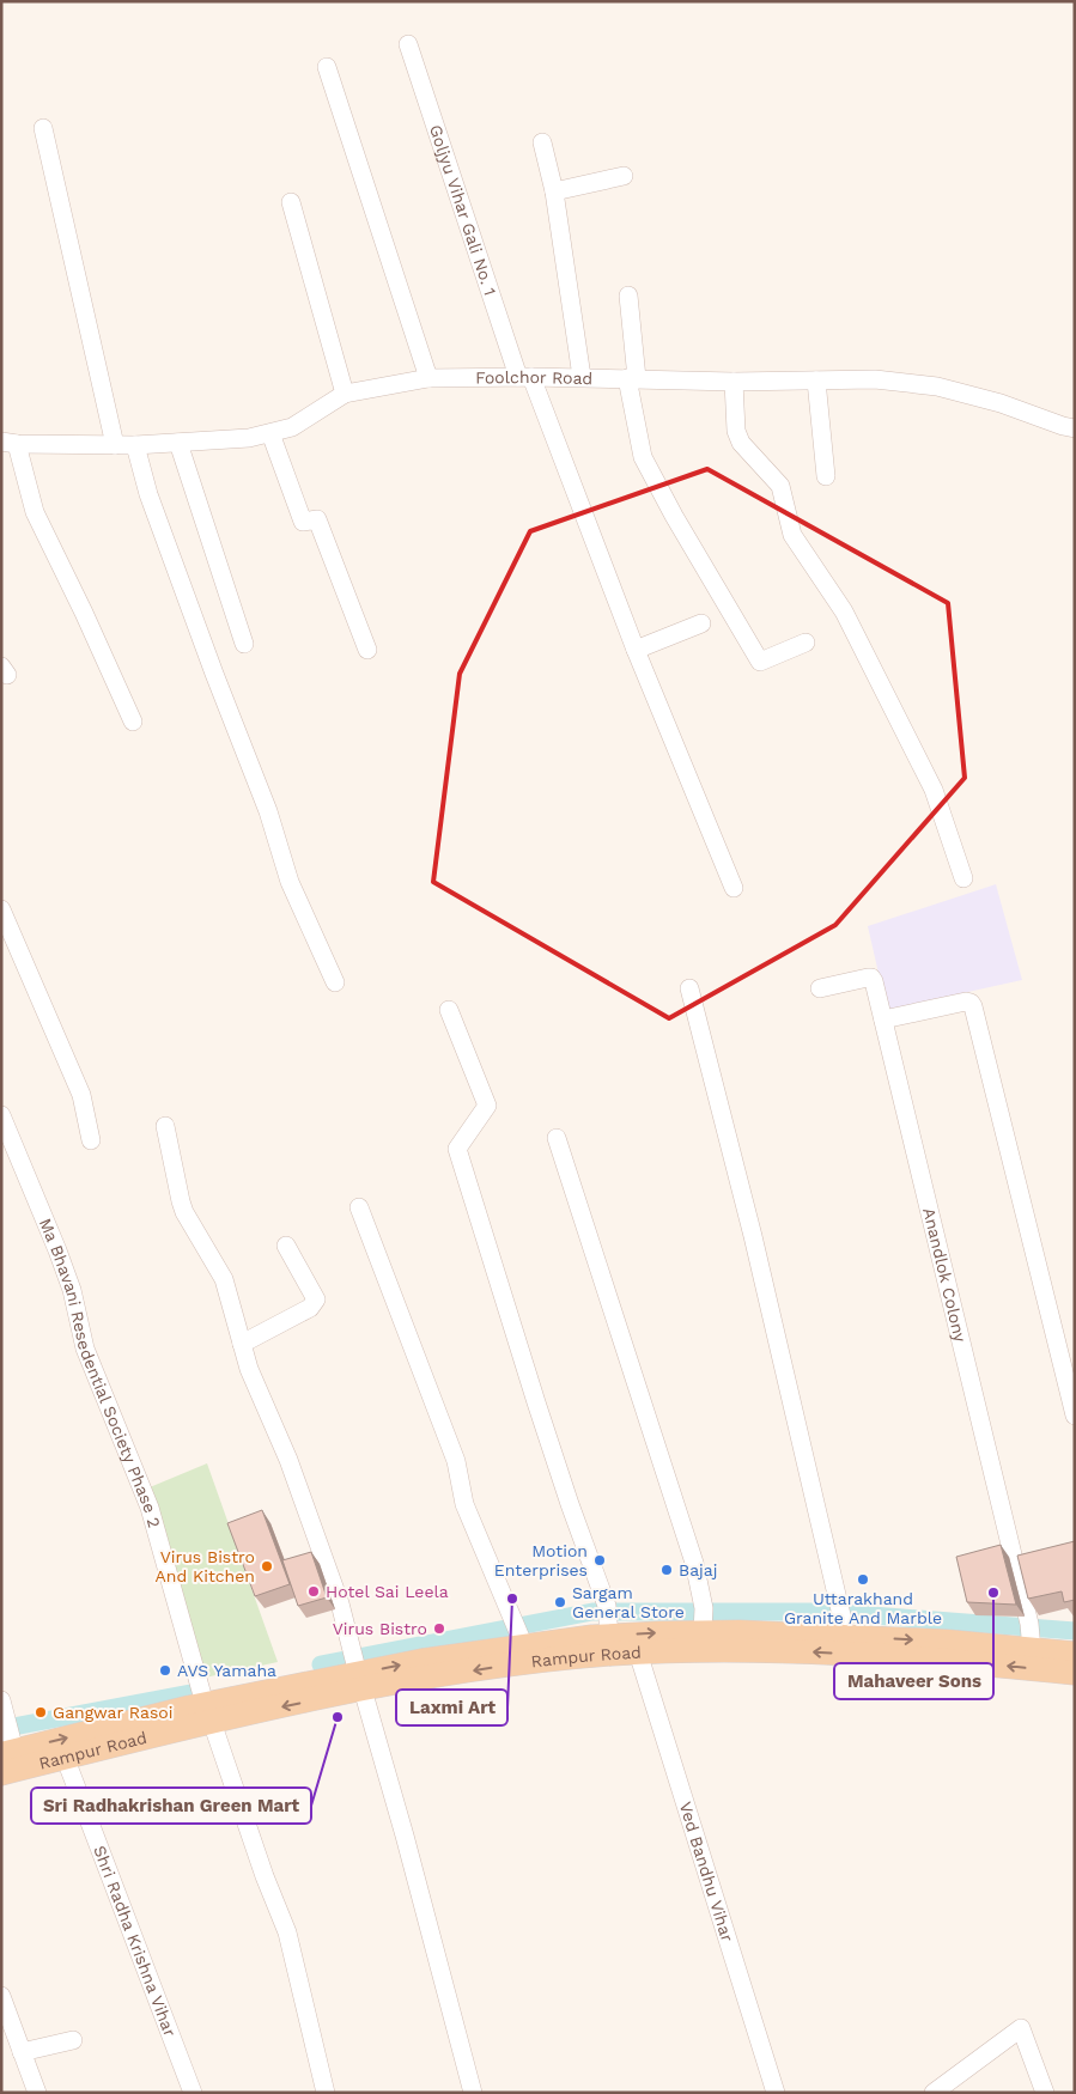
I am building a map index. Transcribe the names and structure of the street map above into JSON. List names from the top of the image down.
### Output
{
  "streets": {
    "main road": ["Rampur Road"],
    "street": [
      "Goljyu Vihar Gali No. 1",
      "Foolchor Road",
      "Anandlok Colony",
      "Ma Bhavani Resedential Society Phase 2",
      "Ved Bandhu Vihar",
      "Shri Radha Krishna Vihar"
    ]
  },
  "crossings": [
    ["Goljyu Vihar Gali No. 1", "Foolchor Road"],
    ["Ma Bhavani Resedential Society Phase 2", "Rampur Road"],
    ["Rampur Road", "Ved Bandhu Vihar"],
    ["Rampur Road", "Shri Radha Krishna Vihar"]
  ],
  "places": [
    "Motion Enterprises",
    "Virus Bistro And Kitchen",
    "Bajaj",
    "Uttarakhand Granite And Marble",
    "Hotel Sai Leela",
    "Mahaveer Sons",
    "Laxmi Art",
    "Sargam General Store",
    "Virus Bistro",
    "AVS Yamaha",
    "Gangwar Rasoi",
    "Sri Radhakrishan Green Mart"
  ]
}
